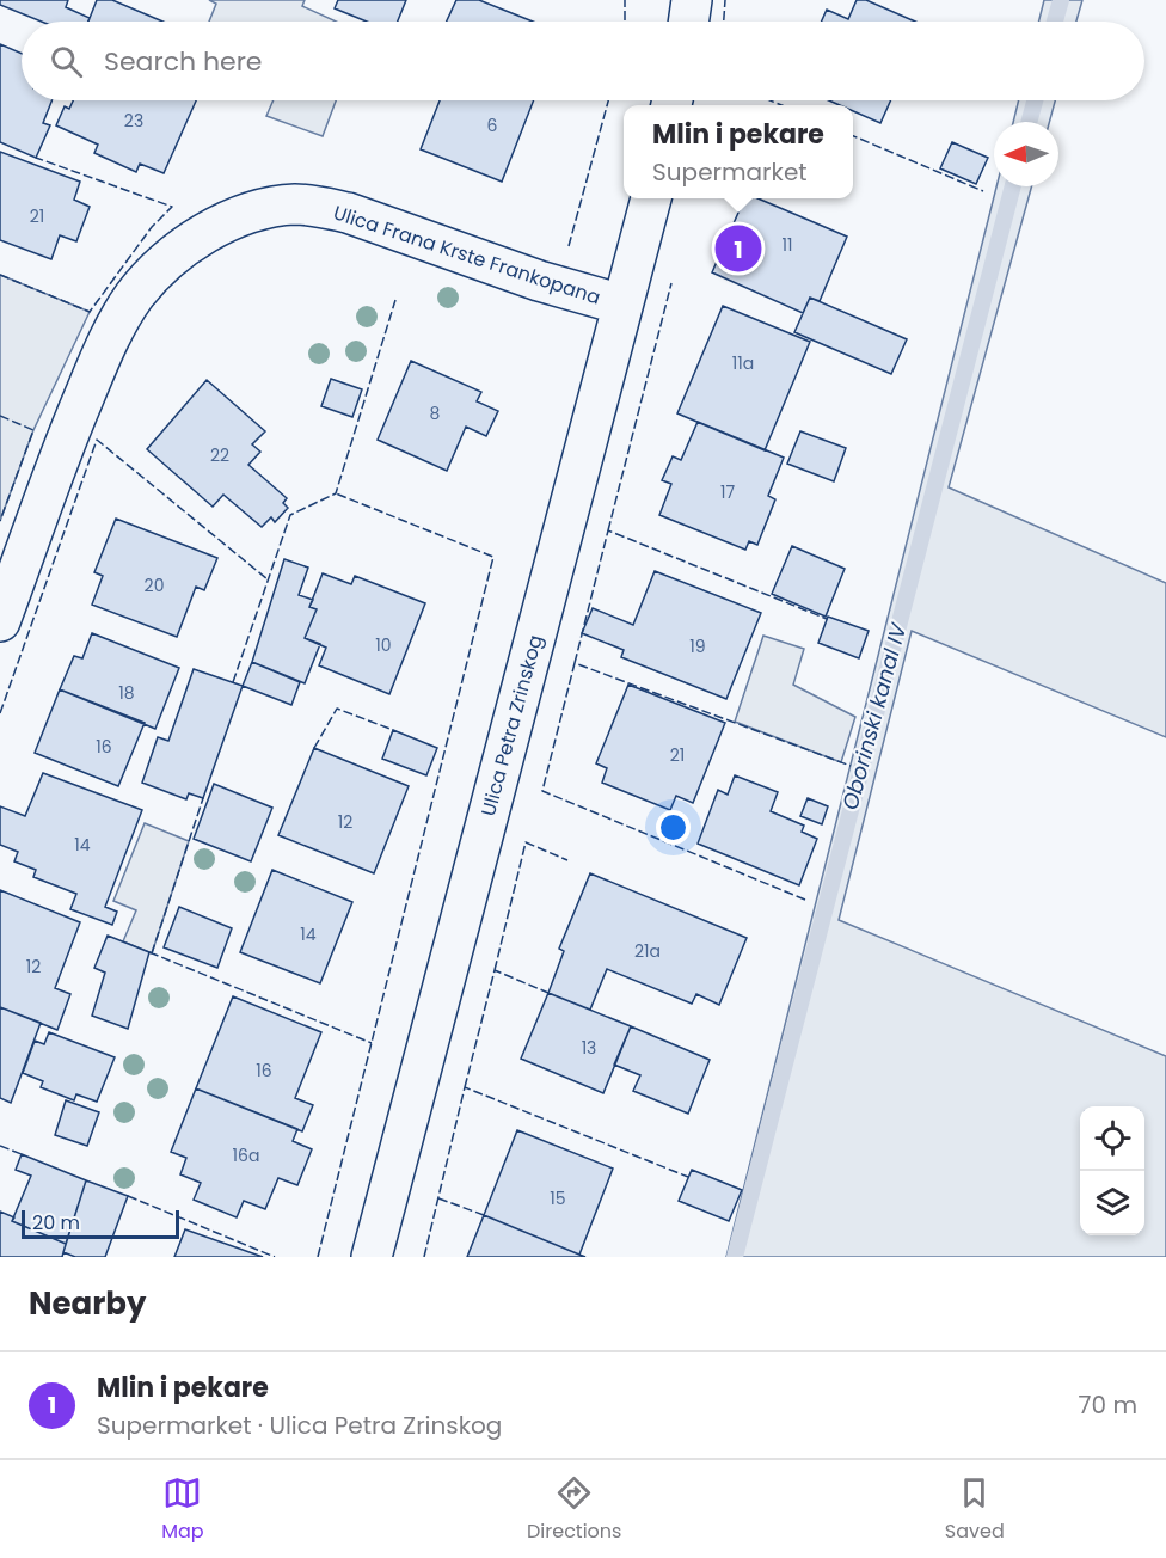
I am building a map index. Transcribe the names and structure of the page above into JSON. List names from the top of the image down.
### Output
{
  "streets": {
    "street": ["Ulica Frana Krste Frankopana", "Ulica Petra Zrinskog"]
  },
  "crossings": [
    ["Ulica Frana Krste Frankopana", "Ulica Petra Zrinskog"]
  ],
  "water": ["Oborinski kanal IV"],
  "house_numbers": [
    "23",
    "6",
    "21",
    "11",
    "11a",
    "8",
    "22",
    "17",
    "20",
    "10",
    "19",
    "18",
    "16",
    "21",
    "12",
    "14",
    "14",
    "21a",
    "12",
    "13",
    "16",
    "16a",
    "15"
  ],
  "scale_bar": "20 m",
  "north": "left",
  "page": {
    "search": "Search here",
    "popup": ["Mlin i pekare", "Supermarket"],
    "pins": "1",
    "scale": "20 m",
    "heading": "Nearby",
    "list": [
      {
        "mark": "1",
        "name": "Mlin i pekare",
        "note": "Supermarket · Ulica Petra Zrinskog",
        "value": "70 m"
      }
    ],
    "nav": ["Map", "Directions", "Saved"]
  }
}
